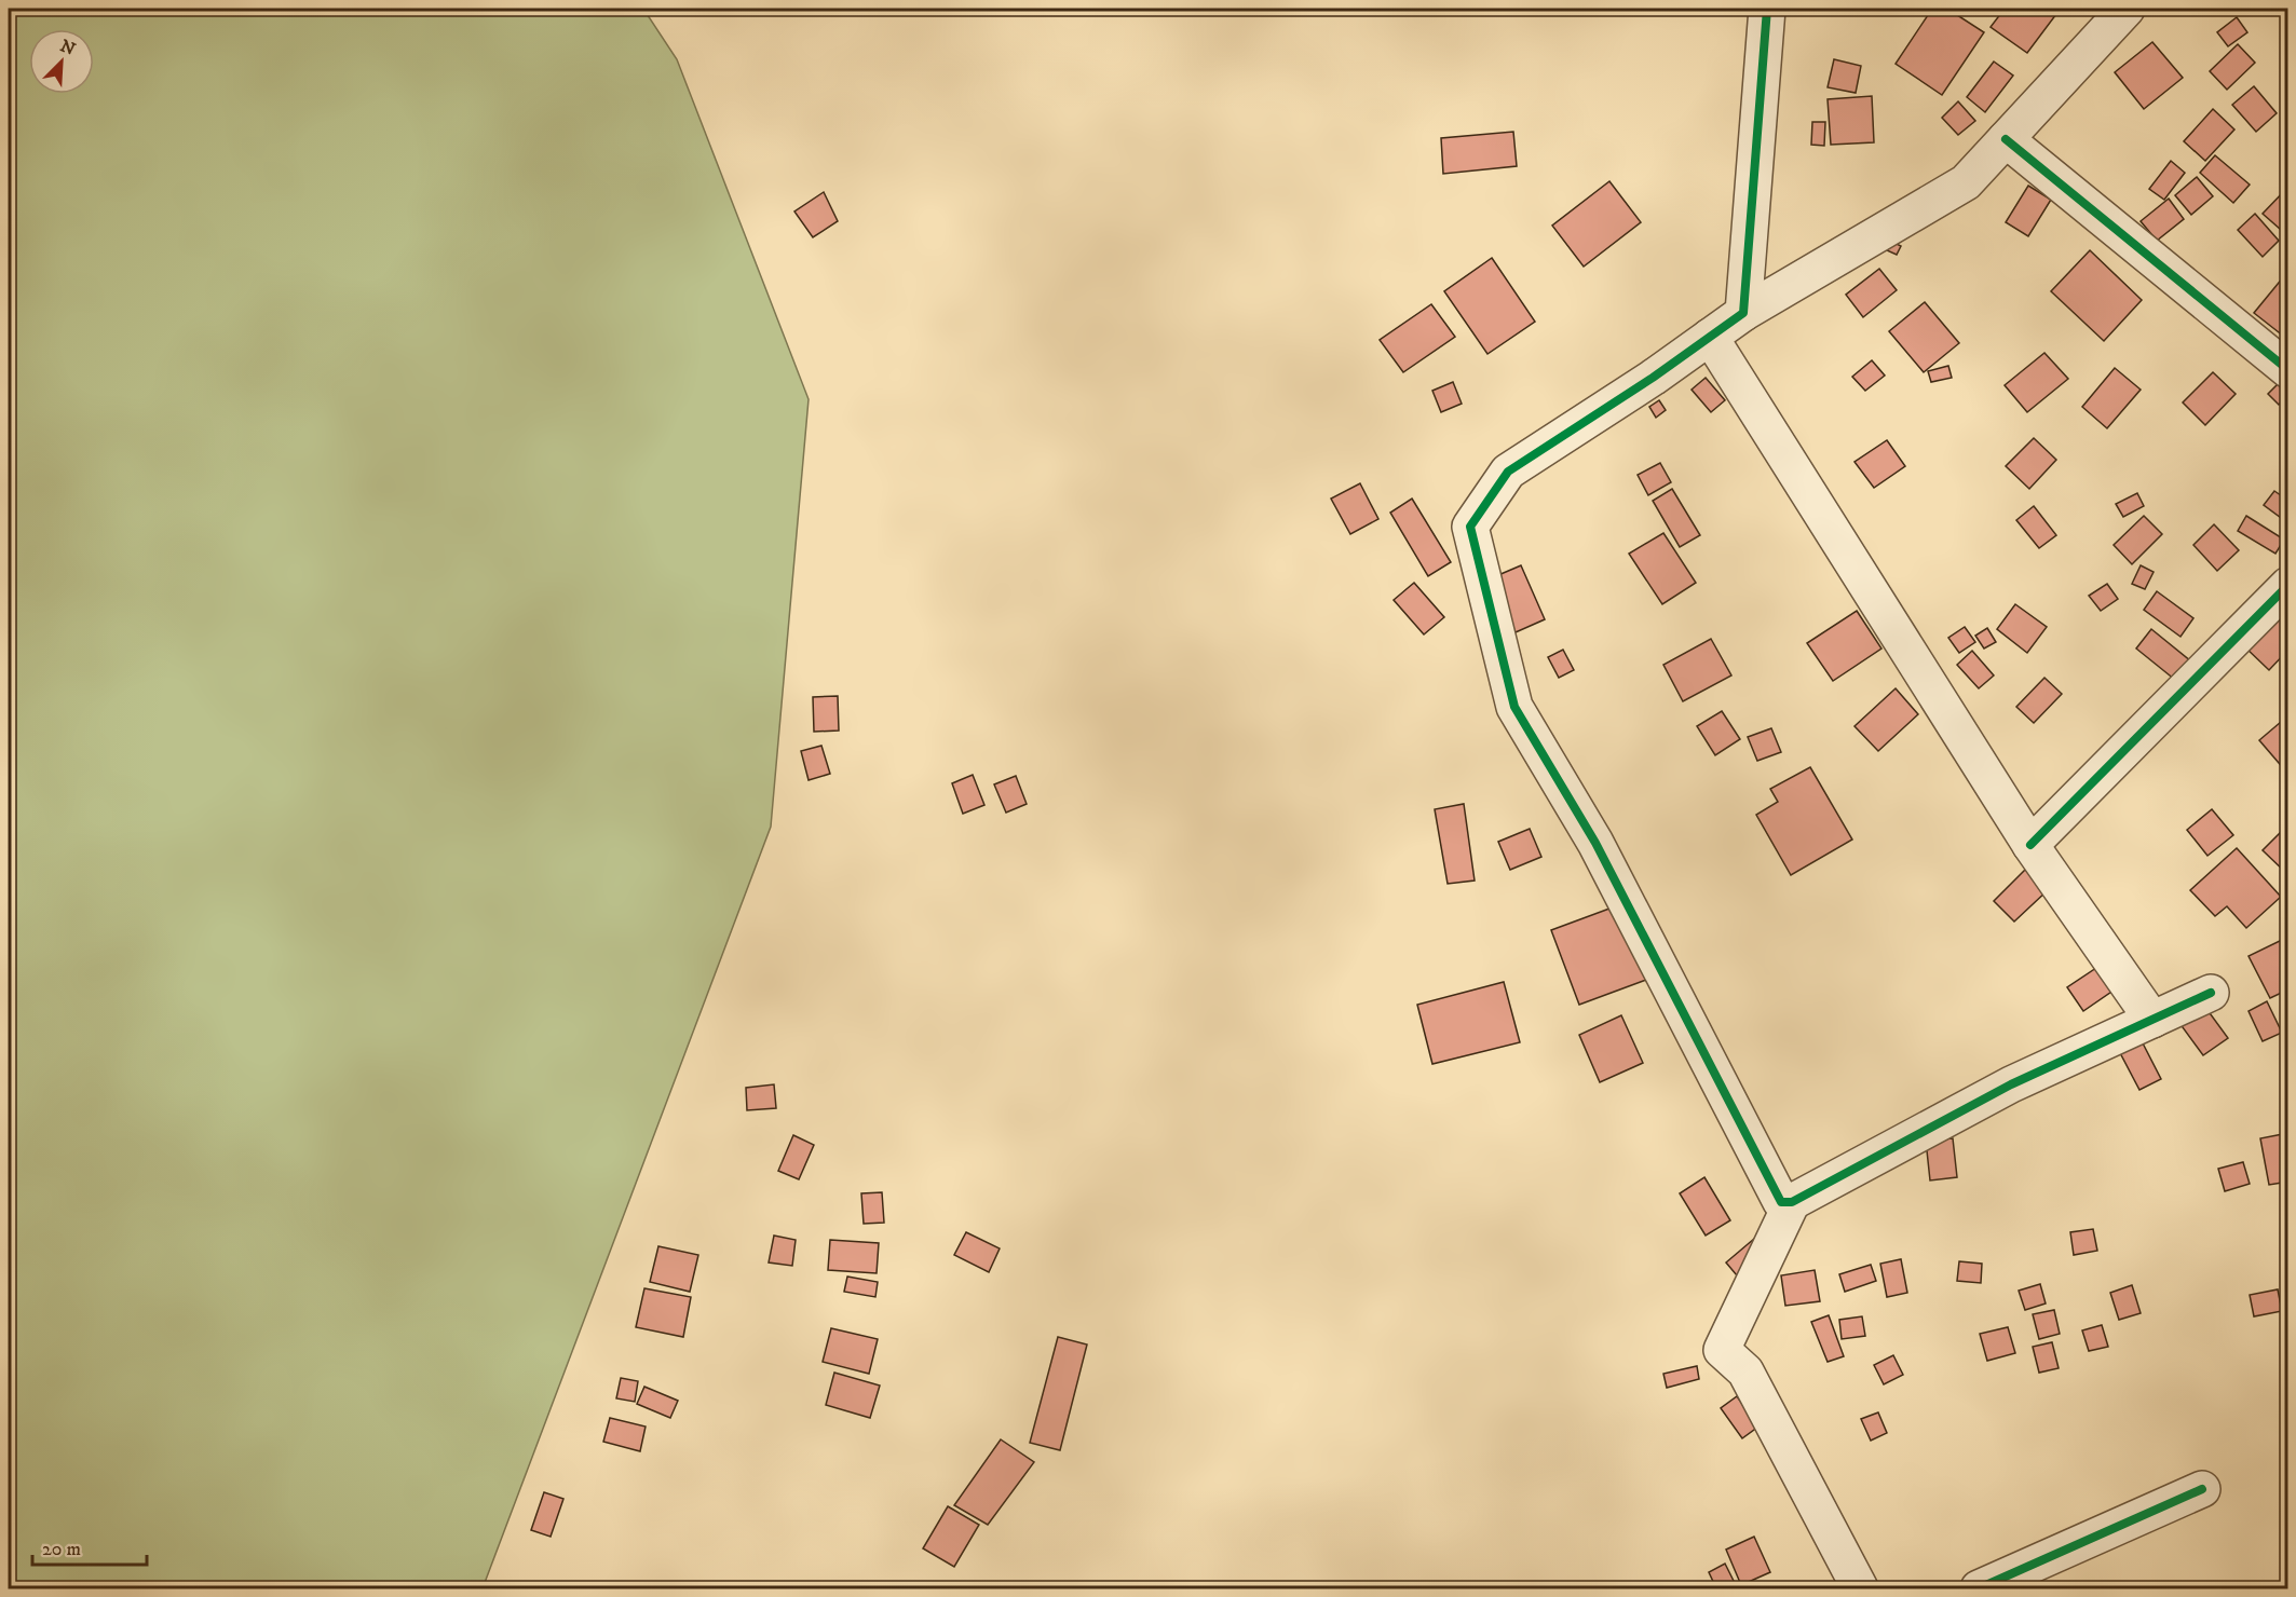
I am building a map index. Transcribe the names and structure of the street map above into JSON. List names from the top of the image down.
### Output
{
  "scale_bar": "20 m",
  "north": "top right"
}
